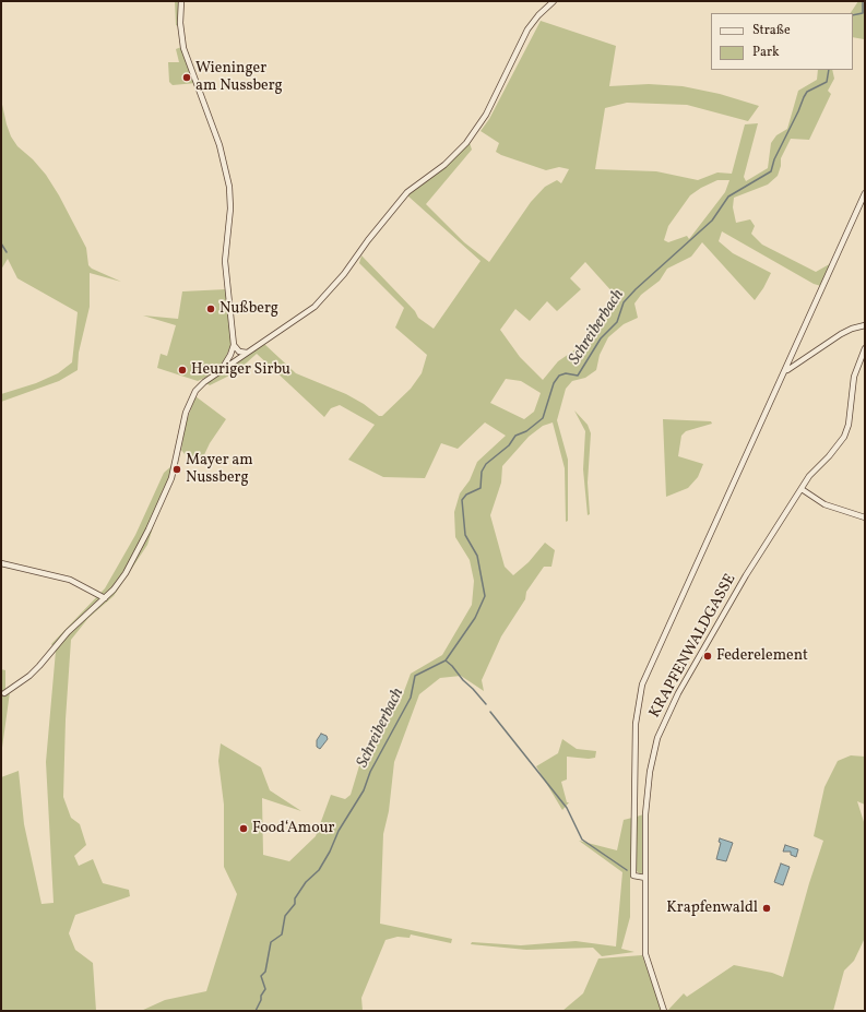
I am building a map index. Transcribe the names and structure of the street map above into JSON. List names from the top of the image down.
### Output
{
  "streets": {
    "street": ["KRAPFENWALDGASSE"]
  },
  "water": ["Schreiberbach"],
  "places": [
    "Wieninger am Nussberg",
    "Nußberg",
    "Heuriger Sirbu",
    "Mayer am Nussberg",
    "Federelement",
    "Food‘Amour",
    "Krapfenwaldl"
  ],
  "legend": ["Straße", "Park"]
}
